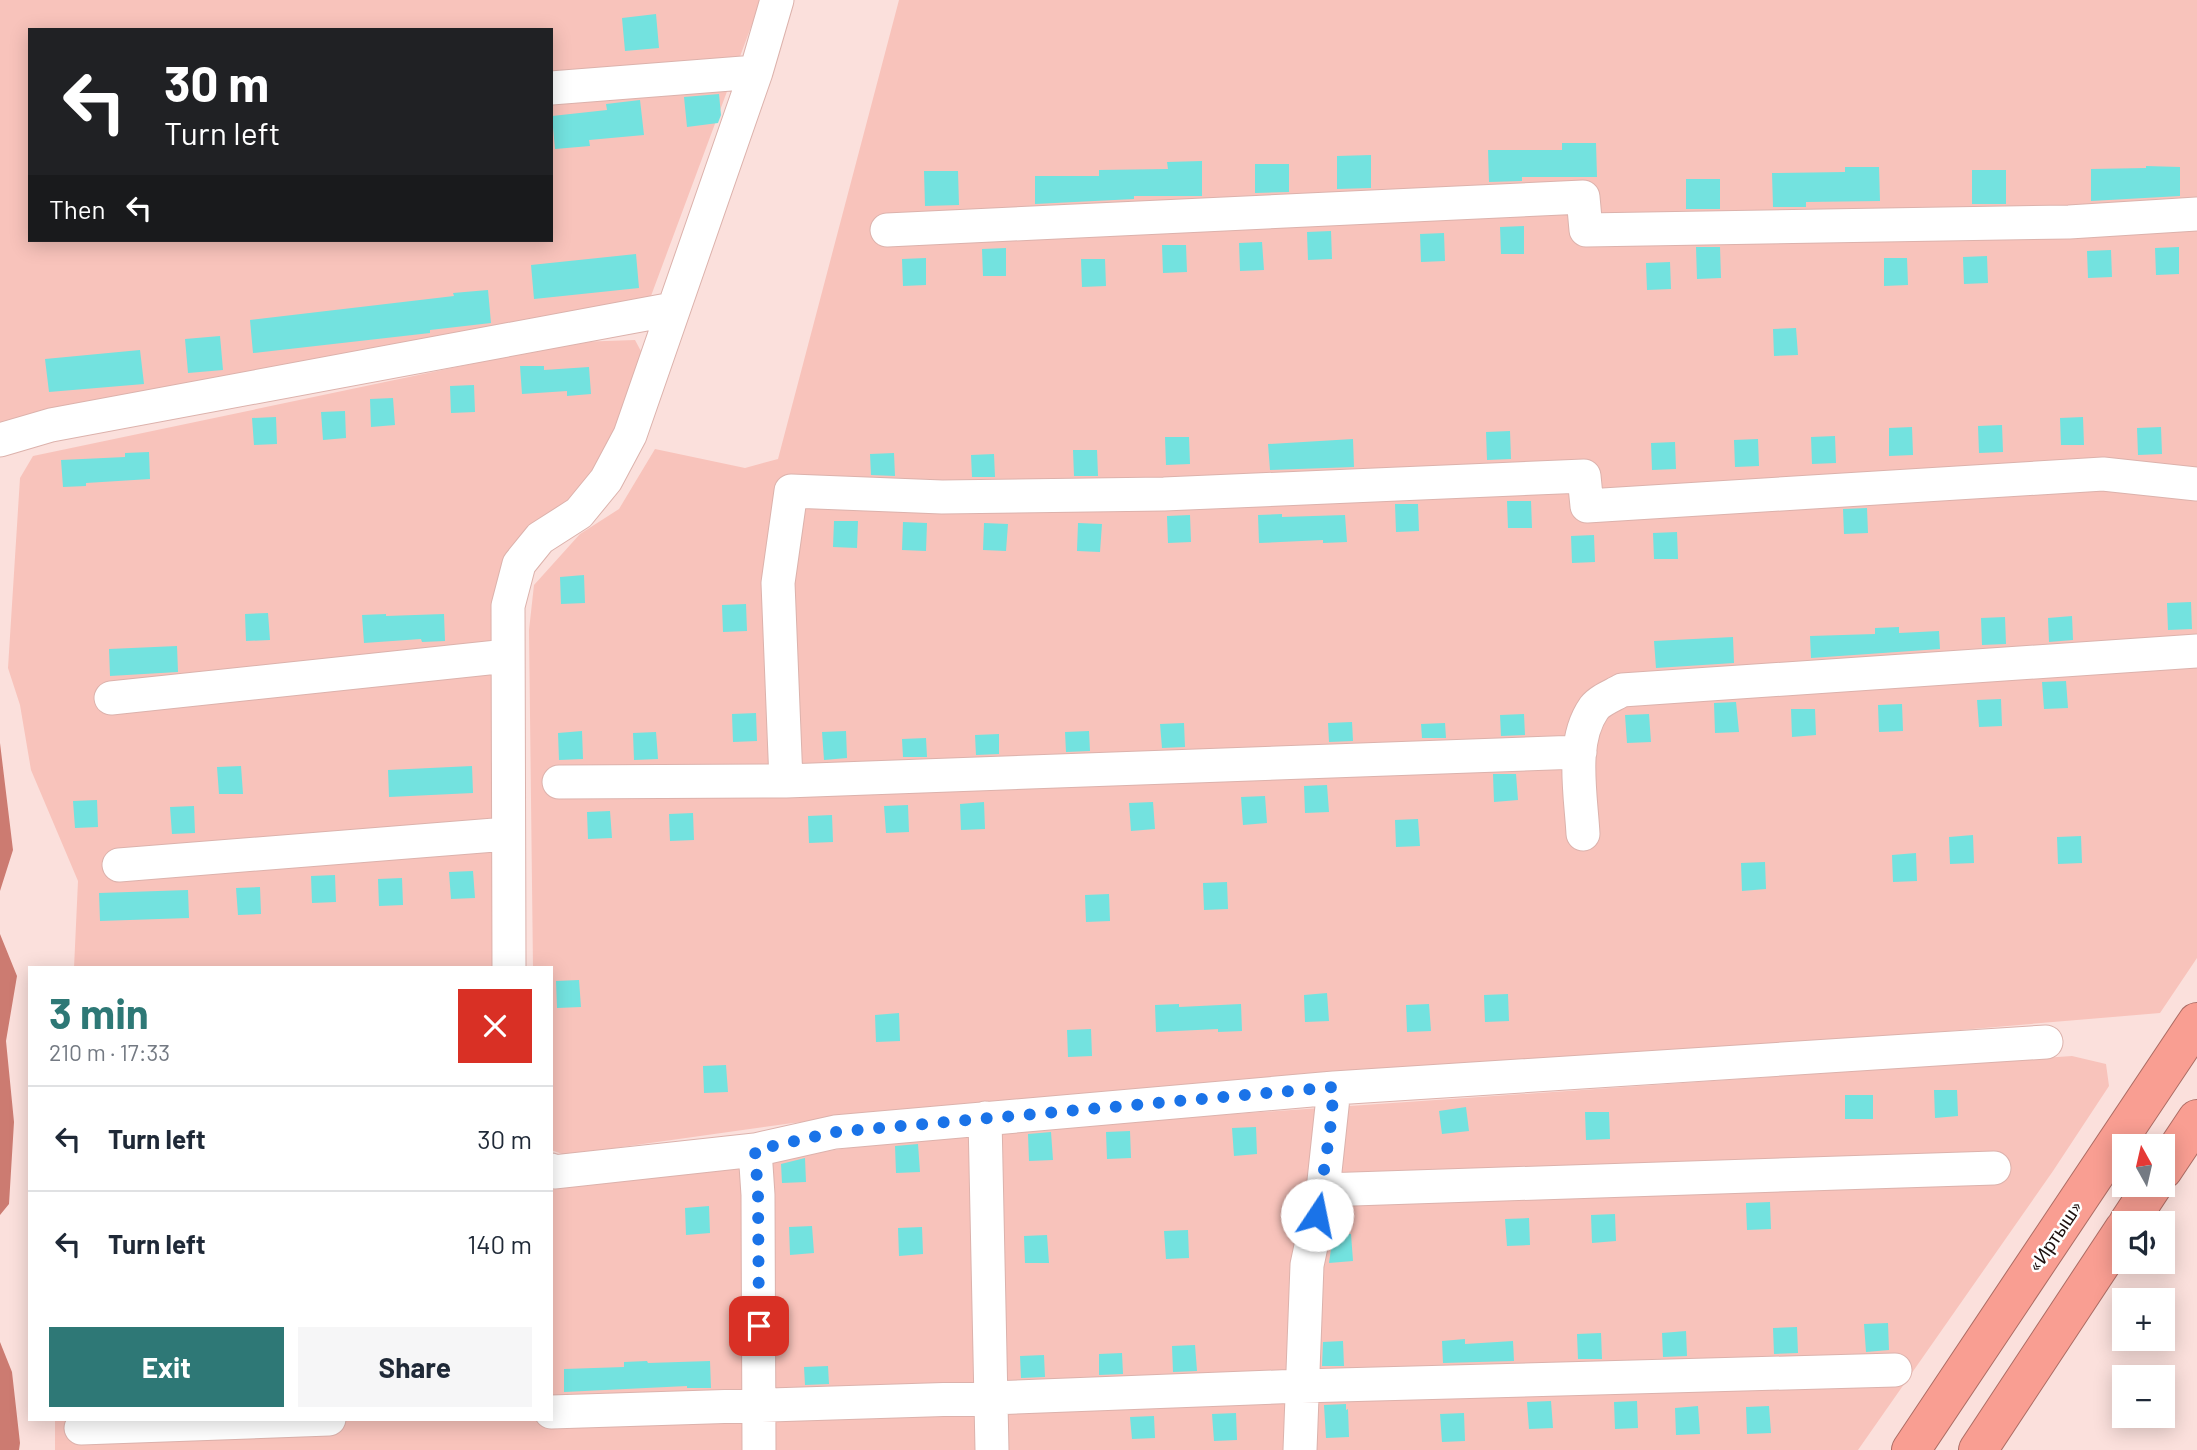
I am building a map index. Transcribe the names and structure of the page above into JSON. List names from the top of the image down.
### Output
{
  "streets": {
    "highway": ["«Иртыш»"]
  },
  "north": "top",
  "page": {
    "turn": ["30 m", "Turn left"],
    "then": "Then",
    "heading": ["3 min", "210 m · 17:33"],
    "list": [
      {
        "name": "Turn left",
        "value": "30 m"
      },
      {
        "name": "Turn left",
        "value": "140 m"
      }
    ],
    "map_buttons": ["+", "−"],
    "buttons": ["Exit", "Share"]
  }
}
